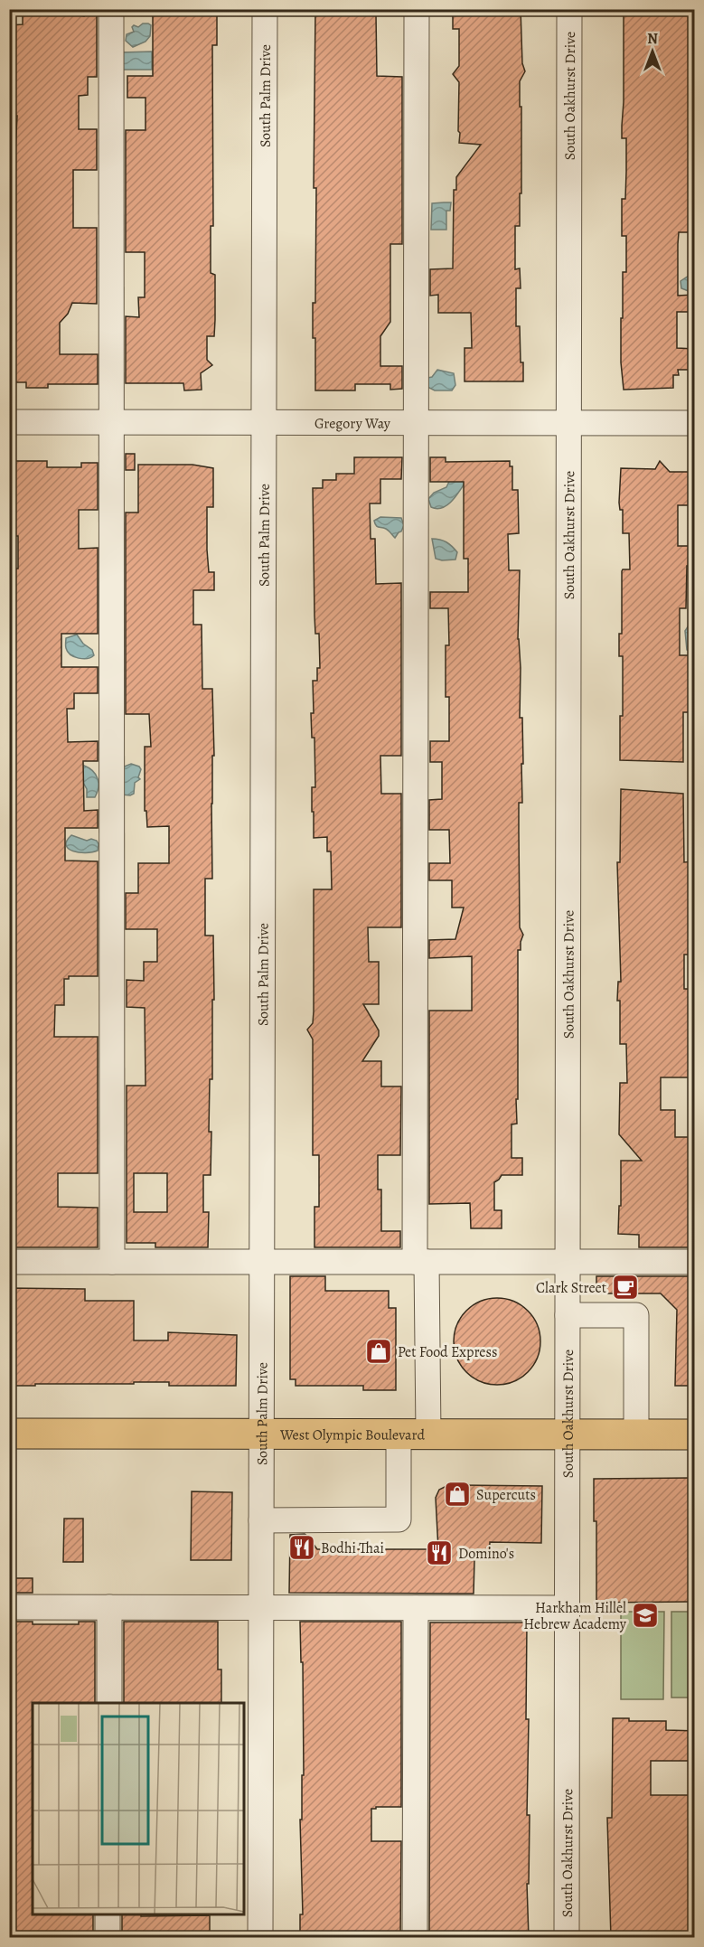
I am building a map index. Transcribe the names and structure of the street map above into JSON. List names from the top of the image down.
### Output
{
  "streets": {
    "main road": ["West Olympic Boulevard"],
    "street": ["South Palm Drive", "South Oakhurst Drive", "Gregory Way"]
  },
  "crossings": [
    ["South Palm Drive", "Gregory Way"],
    ["South Palm Drive", "West Olympic Boulevard"],
    ["South Oakhurst Drive", "Gregory Way"],
    ["South Oakhurst Drive", "West Olympic Boulevard"]
  ],
  "places": {
    "cafe": ["Clark Street"],
    "shop": ["Pet Food Express", "Supercuts"],
    "restaurant": ["Bodhi Thai", "Domino's"],
    "school or university": ["Harkham Hillel Hebrew Academy"]
  },
  "north": "top"
}
